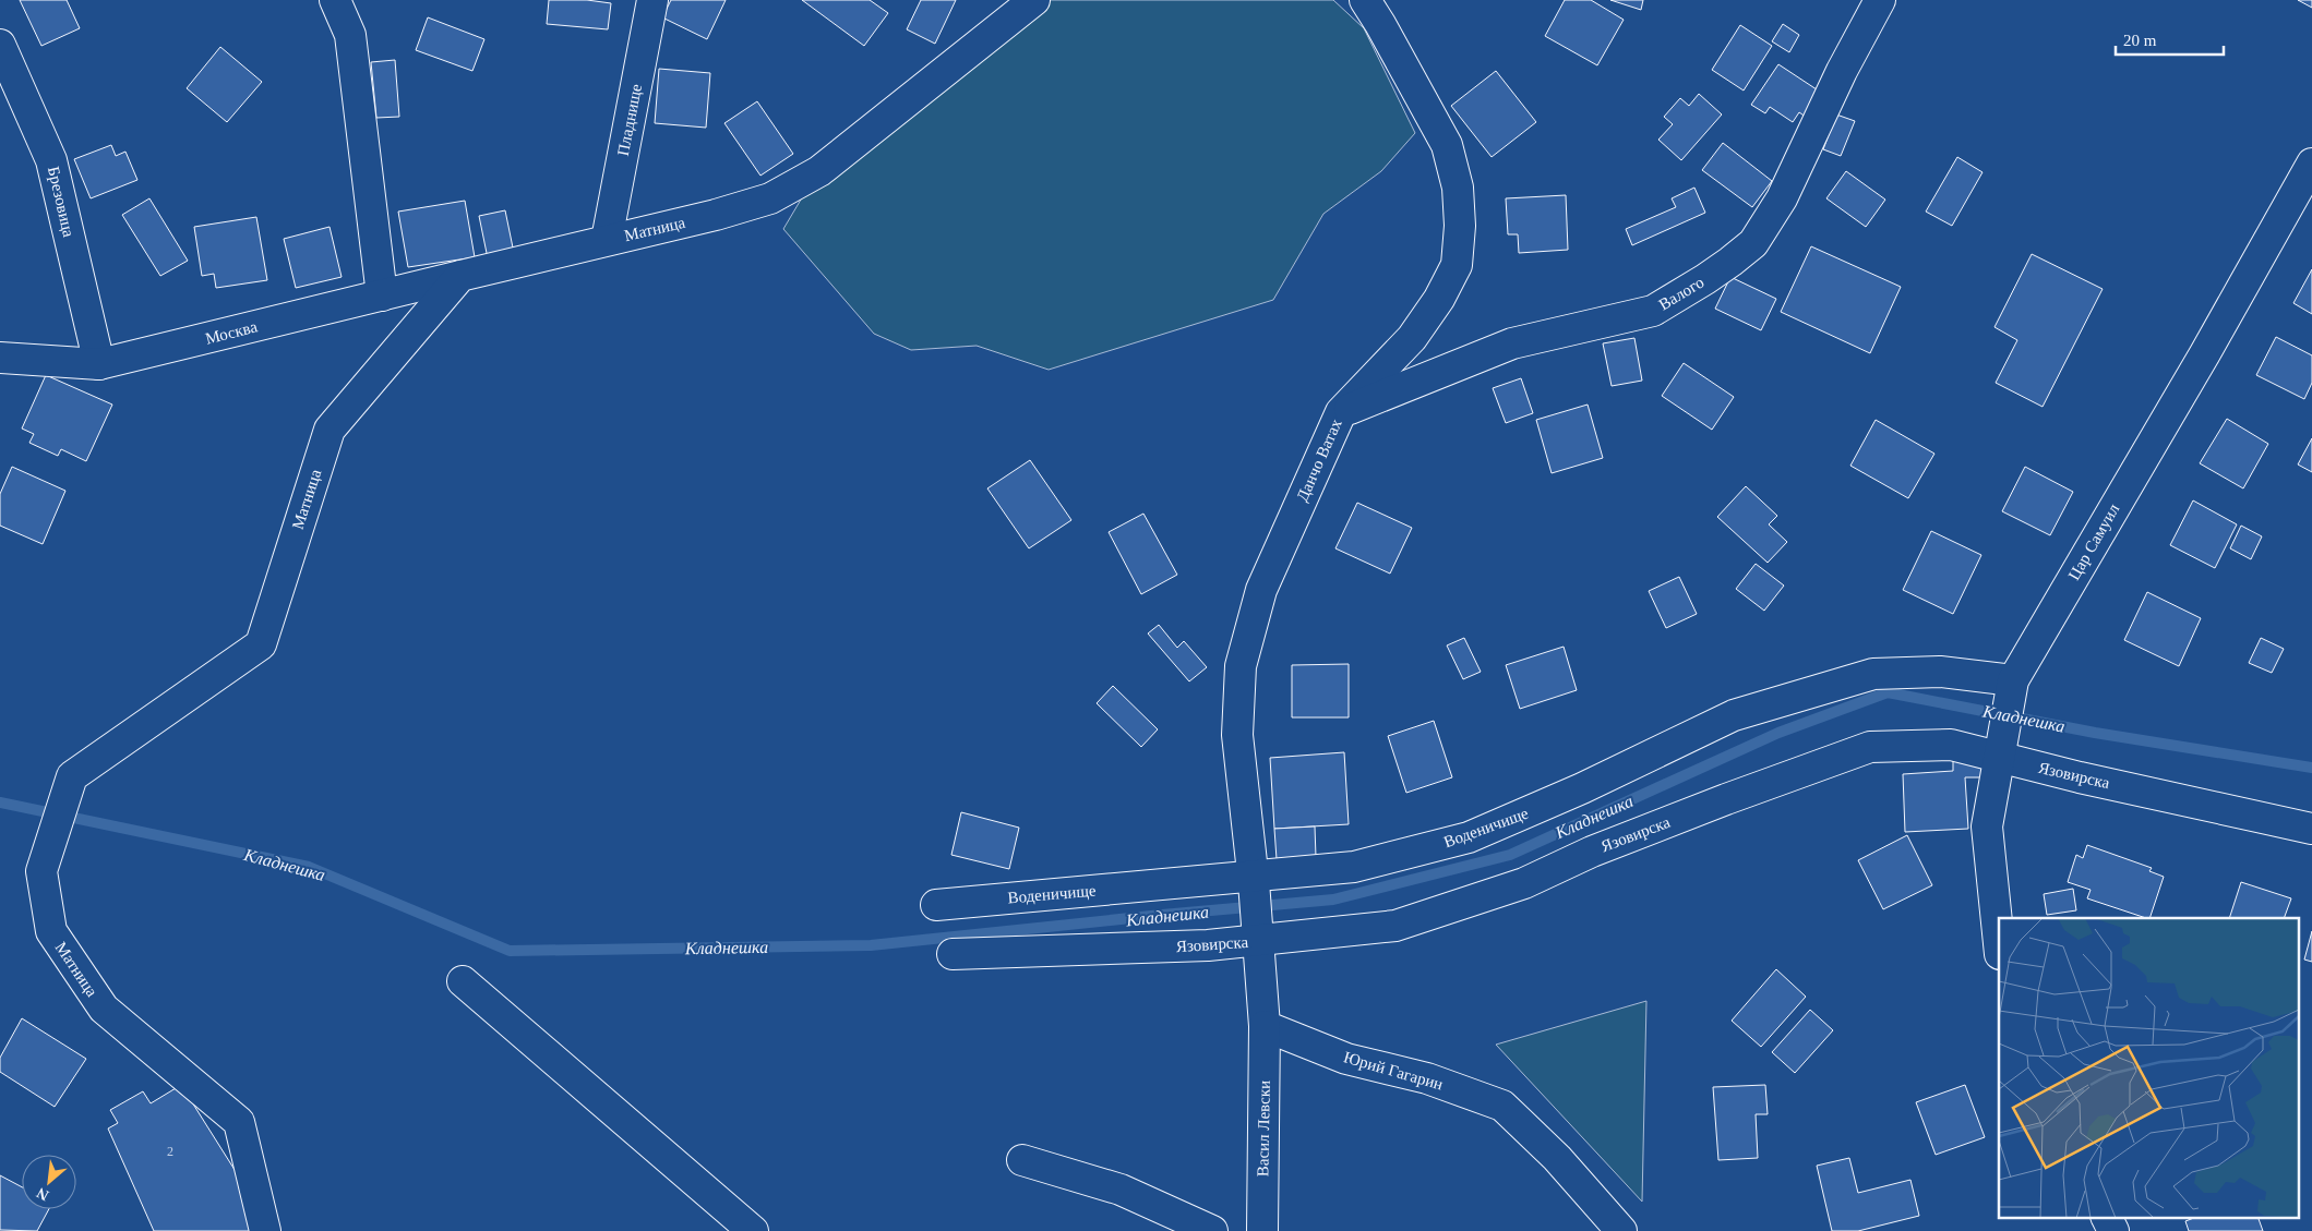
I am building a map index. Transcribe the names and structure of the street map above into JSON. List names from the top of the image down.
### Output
{
  "streets": {
    "street": [
      "Пладнище",
      "Брезовица",
      "Матница",
      "Валого",
      "Москва",
      "Данчо Ватах",
      "Цар Самуил",
      "Язовирска",
      "Воденичище",
      "Юрий Гагарин",
      "Васил Левски"
    ]
  },
  "crossings": [
    ["Пладнище", "Матница"],
    ["Брезовица", "Москва"],
    ["Матница", "Москва"],
    ["Валого", "Данчо Ватах"],
    ["Данчо Ватах", "Воденичище"],
    ["Цар Самуил", "Язовирска"],
    ["Цар Самуил", "Воденичище"],
    ["Юрий Гагарин", "Васил Левски"]
  ],
  "water": ["Кладнешка"],
  "house_numbers": ["2"],
  "scale_bar": "20 m",
  "north": "bottom left"
}
